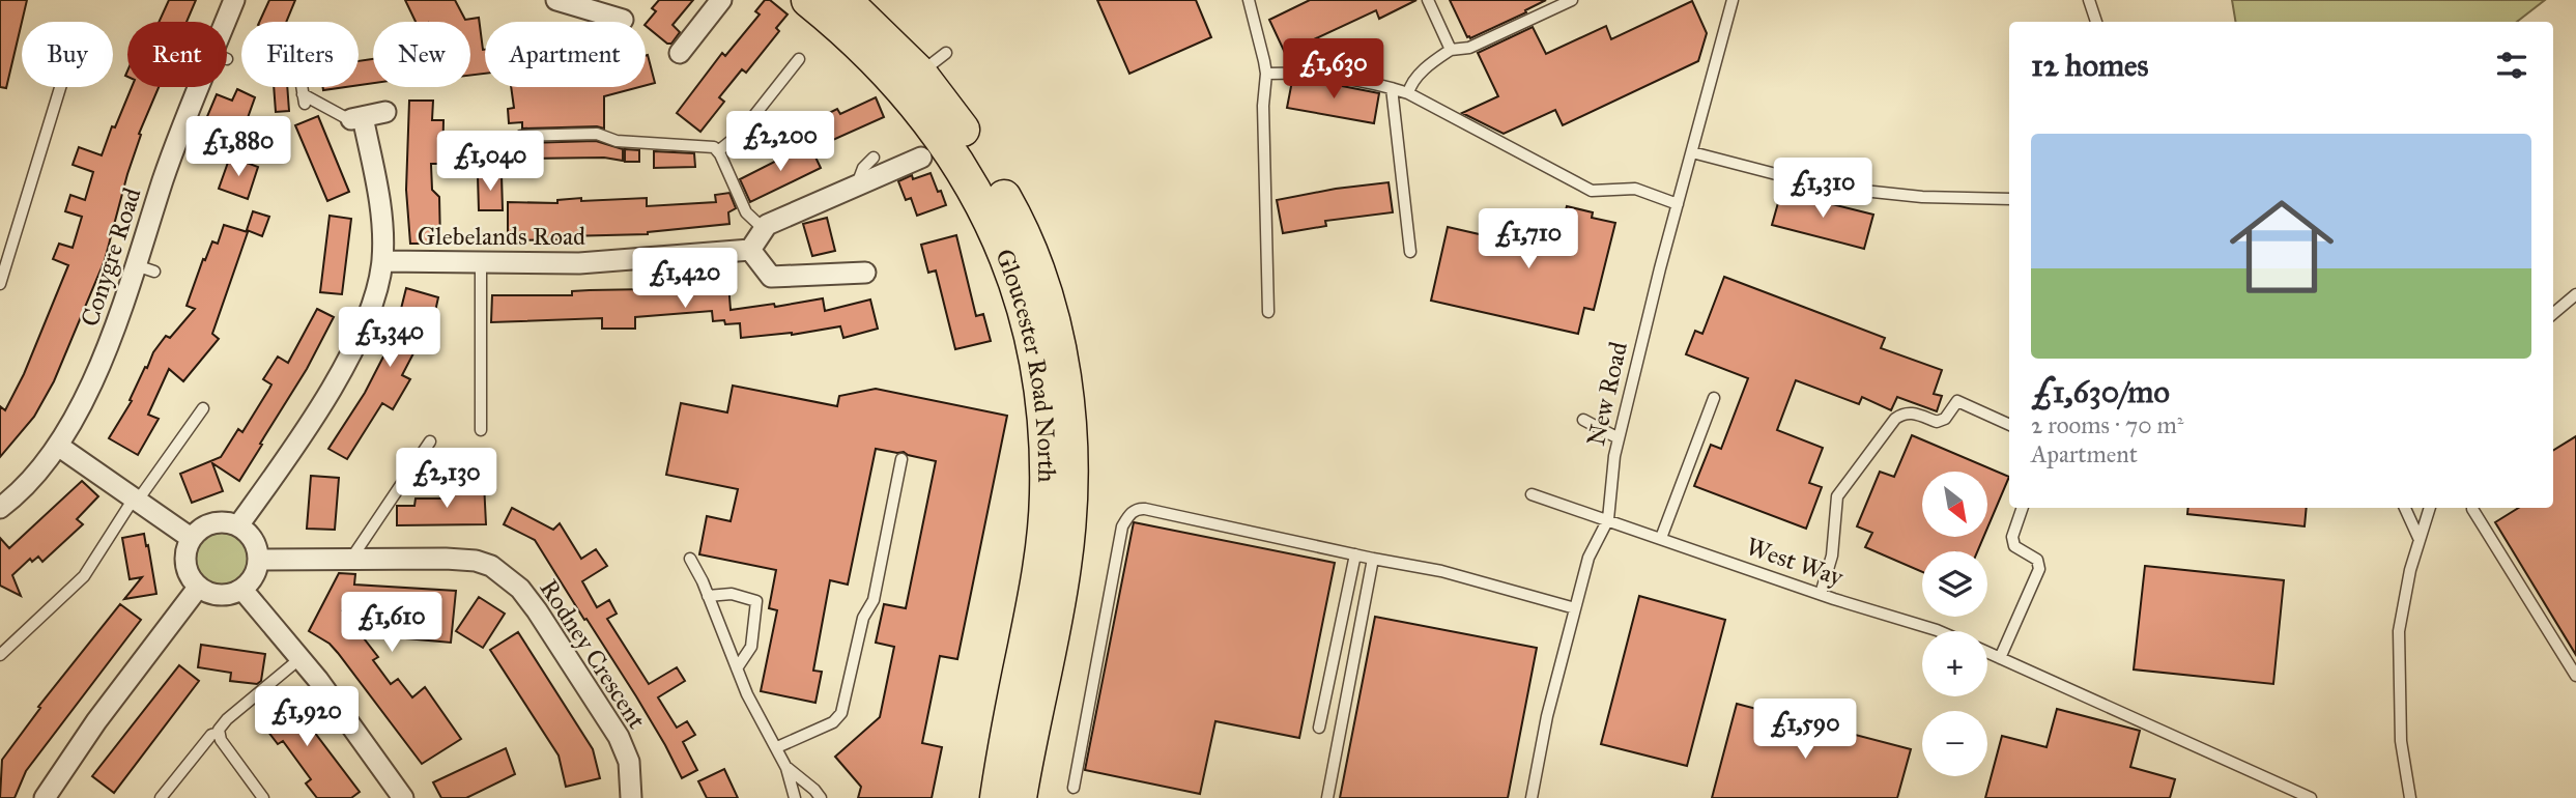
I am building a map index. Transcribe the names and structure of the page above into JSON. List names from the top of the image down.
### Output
{
  "streets": {
    "main road": ["Gloucester Road North"],
    "street": ["Glebelands Road", "Conygre Road", "Rodney Crescent"],
    "lane": ["New Road", "West Way"]
  },
  "crossings": [
    ["New Road", "West Way"]
  ],
  "north": "bottom right",
  "page": {
    "chip": [
      "Buy",
      "Rent",
      "Filters",
      "New",
      "Apartment"
    ],
    "heading": "12 homes",
    "price": [
      "£1,630",
      "£2,200",
      "£1,880",
      "£1,040",
      "£1,310",
      "£1,710",
      "£1,420",
      "£1,340",
      "£2,130",
      "£1,610",
      "£1,920",
      "£1,590"
    ],
    "list": [
      {
        "name": "£1,630/mo",
        "note": "2 rooms · 70 m² · Apartment"
      }
    ],
    "map_buttons": ["+", "−"]
  }
}
